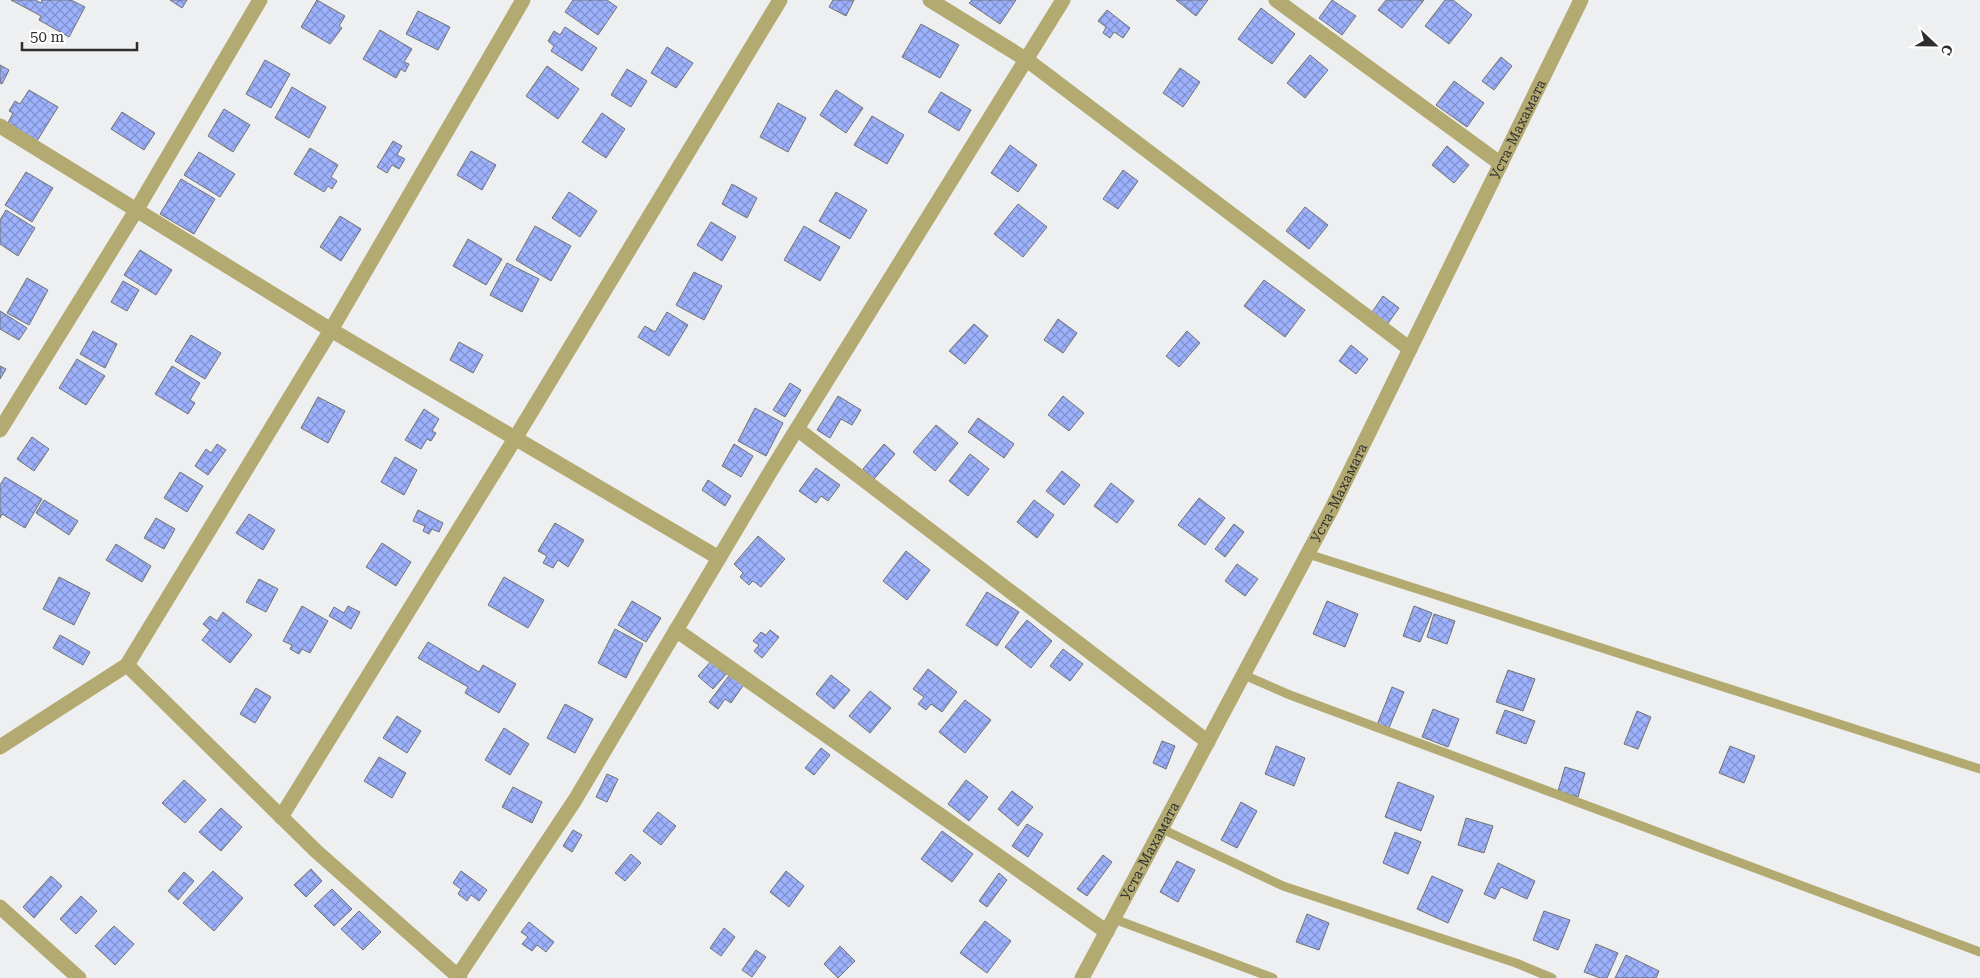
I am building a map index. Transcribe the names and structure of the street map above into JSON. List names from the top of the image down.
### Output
{
  "streets": {
    "street": ["Уста-Махамата"]
  },
  "scale_bar": "50 m",
  "north": "right"
}
